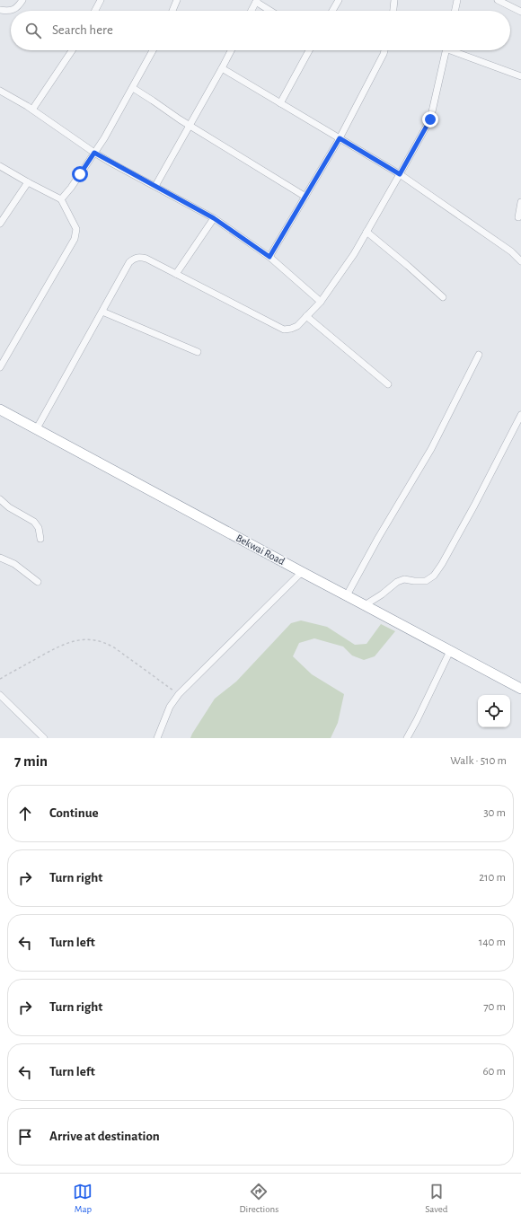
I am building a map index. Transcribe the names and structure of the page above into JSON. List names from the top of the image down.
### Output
{
  "streets": {
    "highway": ["Bekwai Road"]
  },
  "page": {
    "search": "Search here",
    "heading": ["7 min", "Walk · 510 m"],
    "list": [
      ["Continue", "30 m"],
      ["Turn right", "210 m"],
      ["Turn left", "140 m"],
      ["Turn right", "70 m"],
      ["Turn left", "60 m"],
      "Arrive at destination"
    ],
    "nav": ["Map", "Directions", "Saved"]
  }
}
